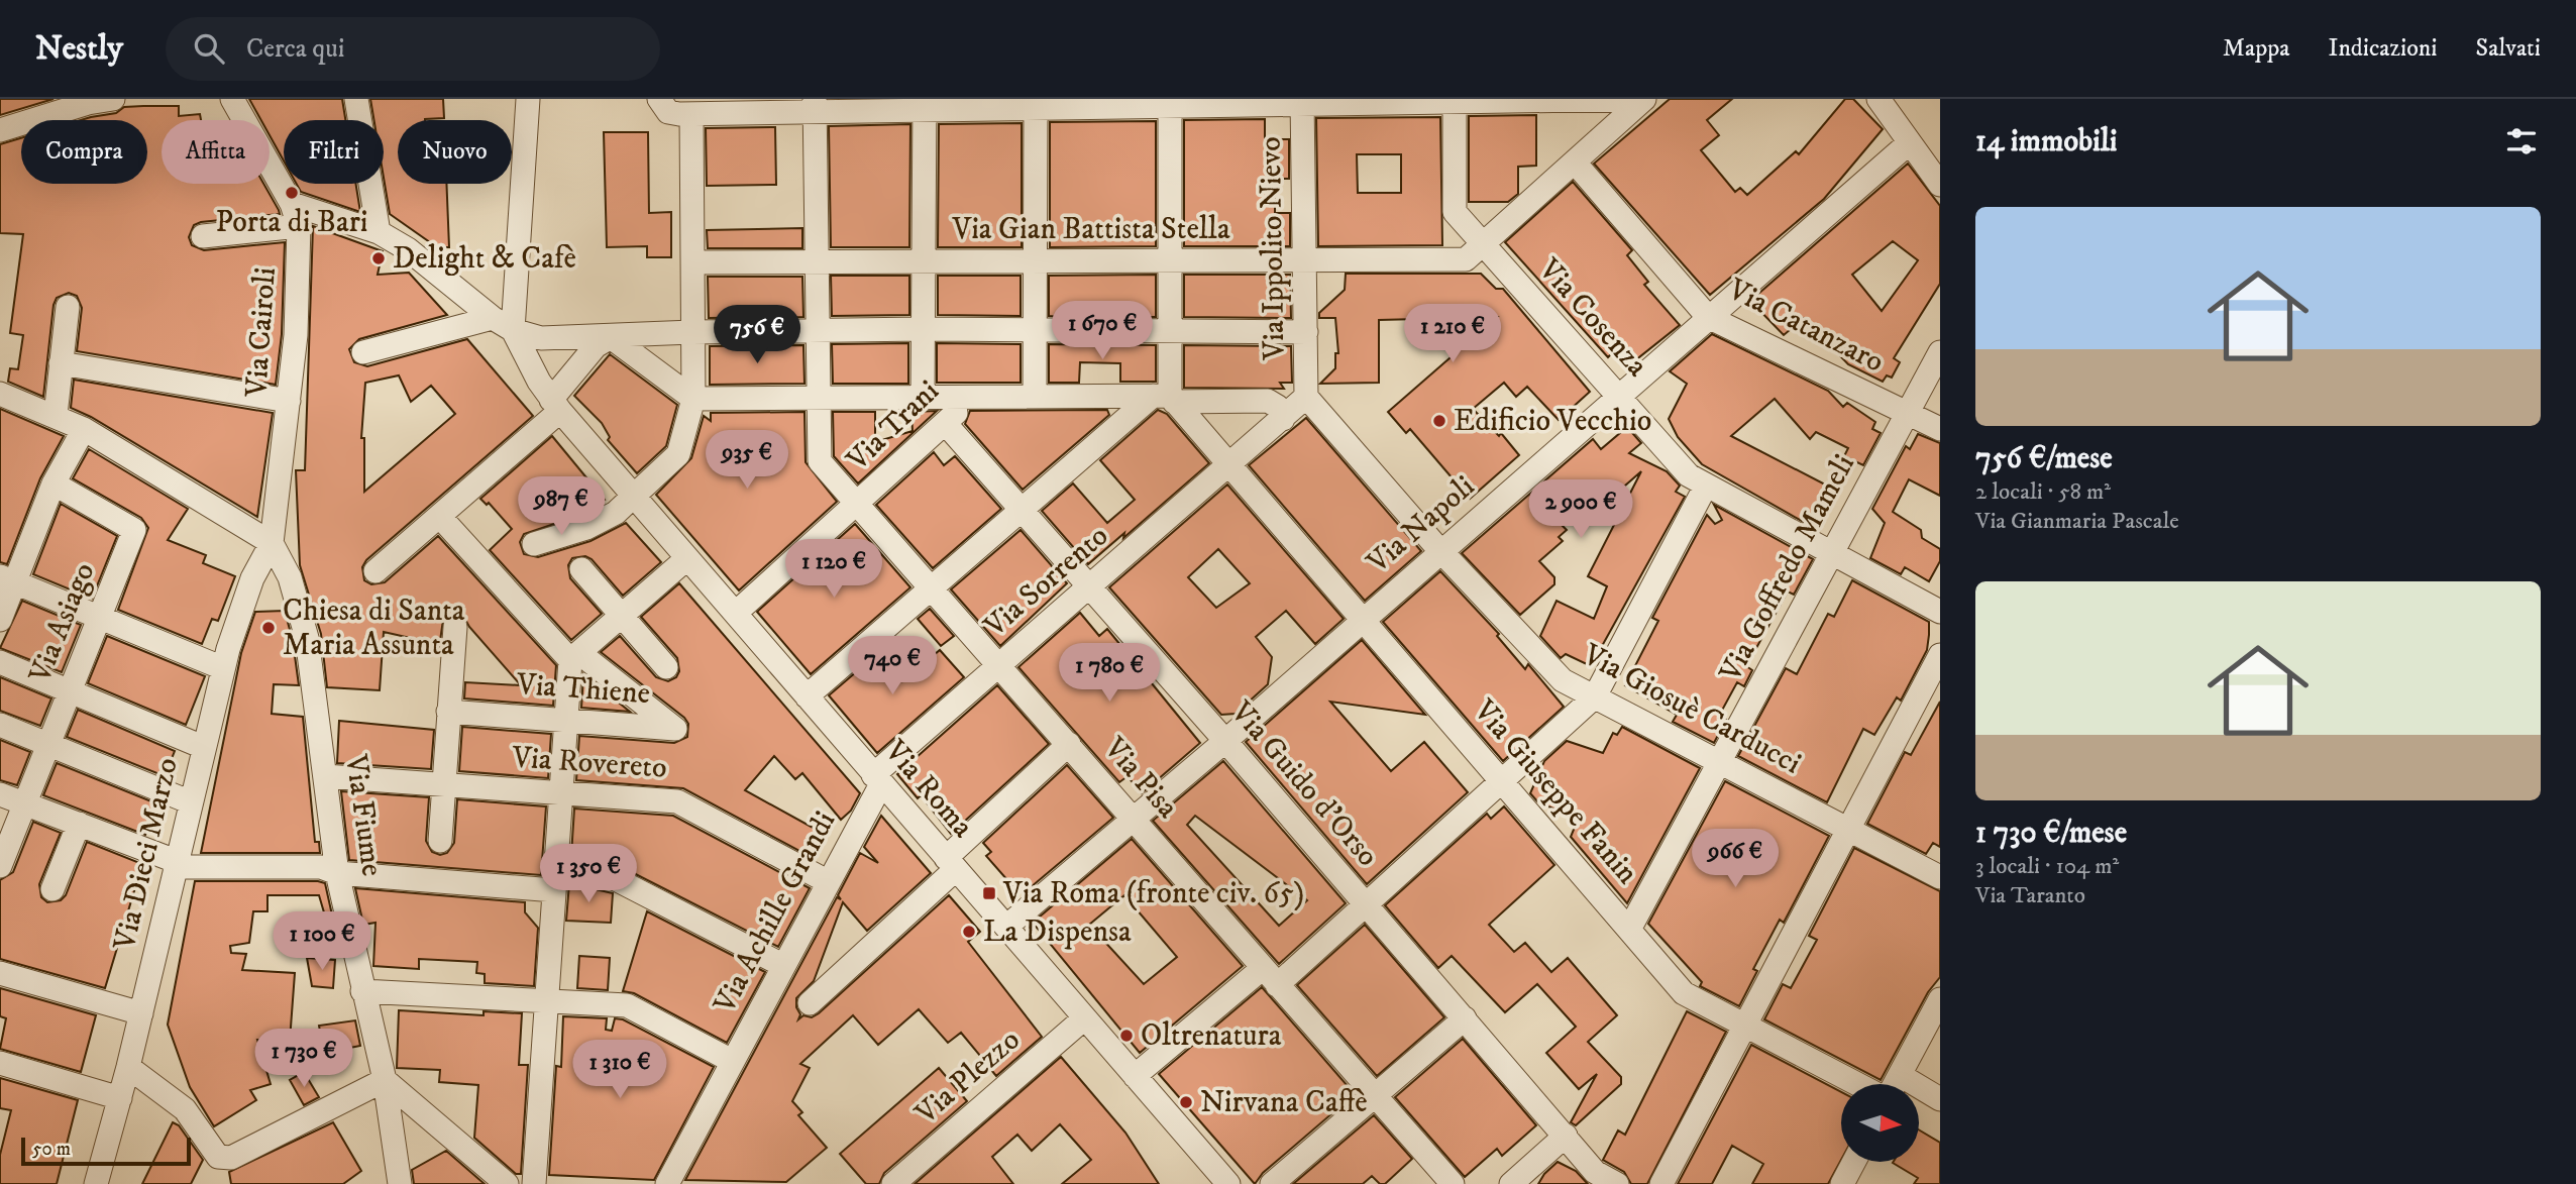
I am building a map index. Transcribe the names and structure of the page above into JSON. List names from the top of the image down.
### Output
{
  "streets": {
    "street": [
      "Via Gian Battista Stella",
      "Via Ippolito Nievo",
      "Via Cosenza",
      "Via Catanzaro",
      "Via Cairoli",
      "Via Trani",
      "Via Napoli",
      "Via Goffredo Mameli",
      "Via Sorrento",
      "Via Asiago",
      "Via Thiene",
      "Via Giosuè Carducci",
      "Via Rovereto",
      "Via Pisa",
      "Via Guido d'Orso",
      "Via Roma",
      "Via Giuseppe Fanin",
      "Via Fiume",
      "Via Dieci Marzo",
      "Via Achille Grandi",
      "Via Plezzo"
    ]
  },
  "crossings": [
    ["Via Gian Battista Stella", "Via Ippolito Nievo"],
    ["Via Gian Battista Stella", "Via Cosenza"],
    ["Via Gian Battista Stella", "Via Pisa"],
    ["Via Ippolito Nievo", "Via Sorrento"],
    ["Via Ippolito Nievo", "Via Giosuè Carducci"],
    ["Via Cosenza", "Via Napoli"],
    ["Via Cosenza", "Via Goffredo Mameli"],
    ["Via Catanzaro", "Via Napoli"],
    ["Via Catanzaro", "Via Goffredo Mameli"],
    ["Via Cairoli", "Via Fiume"],
    ["Via Cairoli", "Via Dieci Marzo"],
    ["Via Trani", "Via Pisa"],
    ["Via Trani", "Via Guido d'Orso"],
    ["Via Trani", "Via Roma"],
    ["Via Napoli", "Via Giosuè Carducci"],
    ["Via Napoli", "Via Pisa"],
    ["Via Napoli", "Via Guido d'Orso"],
    ["Via Napoli", "Via Roma"],
    ["Via Napoli", "Via Giuseppe Fanin"],
    ["Via Goffredo Mameli", "Via Giosuè Carducci"],
    ["Via Goffredo Mameli", "Via Giuseppe Fanin"],
    ["Via Sorrento", "Via Giosuè Carducci"],
    ["Via Sorrento", "Via Pisa"],
    ["Via Sorrento", "Via Guido d'Orso"],
    ["Via Sorrento", "Via Roma"],
    ["Via Sorrento", "Via Giuseppe Fanin"],
    ["Via Sorrento", "Via Achille Grandi"],
    ["Via Rovereto", "Via Fiume"],
    ["Via Rovereto", "Via Achille Grandi"],
    ["Via Roma", "Via Achille Grandi"],
    ["Via Roma", "Via Plezzo"],
    ["Via Fiume", "Via Dieci Marzo"]
  ],
  "places": {
    "other": [
      "Porta di Bari",
      "Delight & Cafè",
      "Edificio Vecchio",
      "Chiesa di Santa Maria Assunta",
      "La Dispensa",
      "Oltrenatura",
      "Nirvana Caffè"
    ],
    "transit": ["Via Roma (fronte civ. 65)"]
  },
  "scale_bar": "50 m",
  "north": "right",
  "page": {
    "header": "Nestly",
    "search": "Cerca qui",
    "nav": ["Mappa", "Indicazioni", "Salvati"],
    "heading": "14 immobili",
    "chip": [
      "Compra",
      "Affitta",
      "Filtri",
      "Nuovo"
    ],
    "list": [
      {
        "name": "756 €/mese",
        "note": "2 locali · 58 m² · Via Gianmaria Pascale"
      },
      {
        "name": "1 730 €/mese",
        "note": "3 locali · 104 m² · Via Taranto"
      }
    ],
    "price": [
      "1 670 €",
      "1 210 €",
      "756 €",
      "935 €",
      "987 €",
      "2 900 €",
      "1 120 €",
      "740 €",
      "1 780 €",
      "966 €",
      "1 350 €",
      "1 100 €",
      "1 730 €",
      "1 310 €"
    ],
    "scale": "50 m"
  }
}
